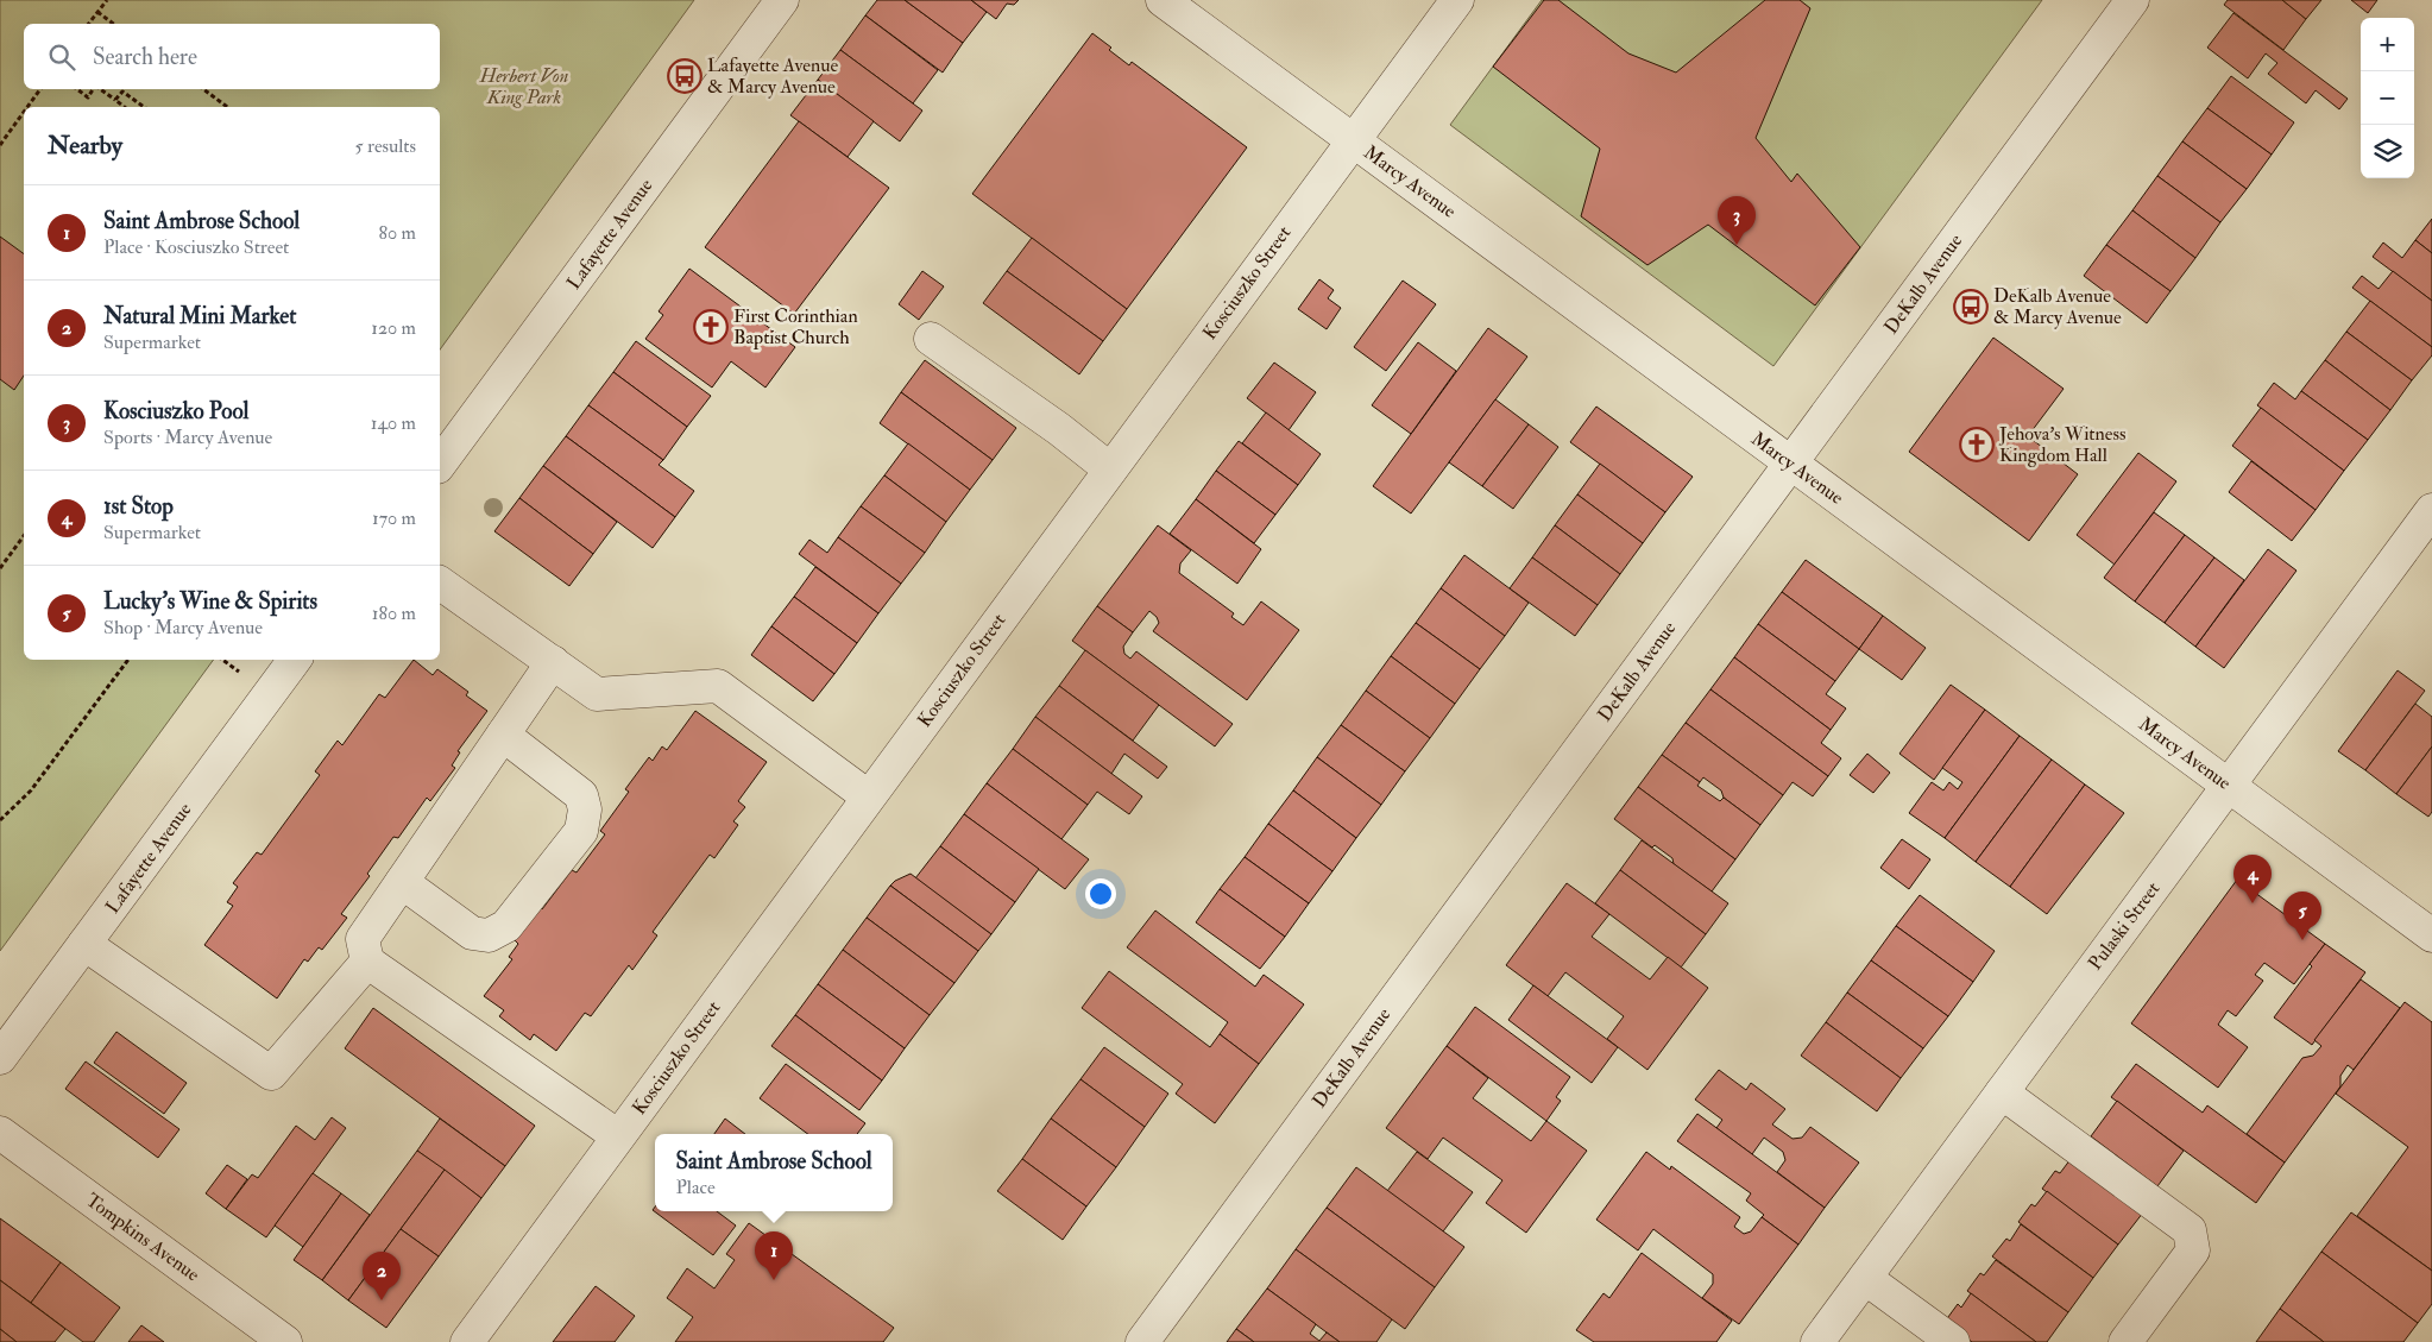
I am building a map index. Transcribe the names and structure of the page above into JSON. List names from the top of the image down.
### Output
{
  "streets": {
    "street": [
      "Marcy Avenue",
      "Lafayette Avenue",
      "Kosciuszko Street",
      "DeKalb Avenue",
      "Pulaski Street",
      "Tompkins Avenue"
    ]
  },
  "crossings": [
    ["Marcy Avenue", "Kosciuszko Street"],
    ["Marcy Avenue", "DeKalb Avenue"],
    ["Marcy Avenue", "Pulaski Street"]
  ],
  "parks": ["Herbert Von King Park"],
  "places": {
    "bus stop": ["Lafayette Avenue & Marcy Avenue", "DeKalb Avenue & Marcy Avenue"],
    "church": ["First Corinthian Baptist Church", "Jehova's Witness Kingdom Hall"]
  },
  "page": {
    "map_buttons": ["+", "−"],
    "search": "Search here",
    "heading": ["Nearby", "5 results"],
    "list": [
      {
        "mark": "1",
        "name": "Saint Ambrose School",
        "note": "Place · Kosciuszko Street",
        "value": "80 m"
      },
      {
        "mark": "2",
        "name": "Natural Mini Market",
        "note": "Supermarket",
        "value": "120 m"
      },
      {
        "mark": "3",
        "name": "Kosciuszko Pool",
        "note": "Sports · Marcy Avenue",
        "value": "140 m"
      },
      {
        "mark": "4",
        "name": "1st Stop",
        "note": "Supermarket",
        "value": "170 m"
      },
      {
        "mark": "5",
        "name": "Lucky's Wine & Spirits",
        "note": "Shop · Marcy Avenue",
        "value": "180 m"
      }
    ],
    "pins": [
      "3",
      "4",
      "5",
      "1",
      "2"
    ],
    "popup": ["Saint Ambrose School", "Place"]
  }
}
